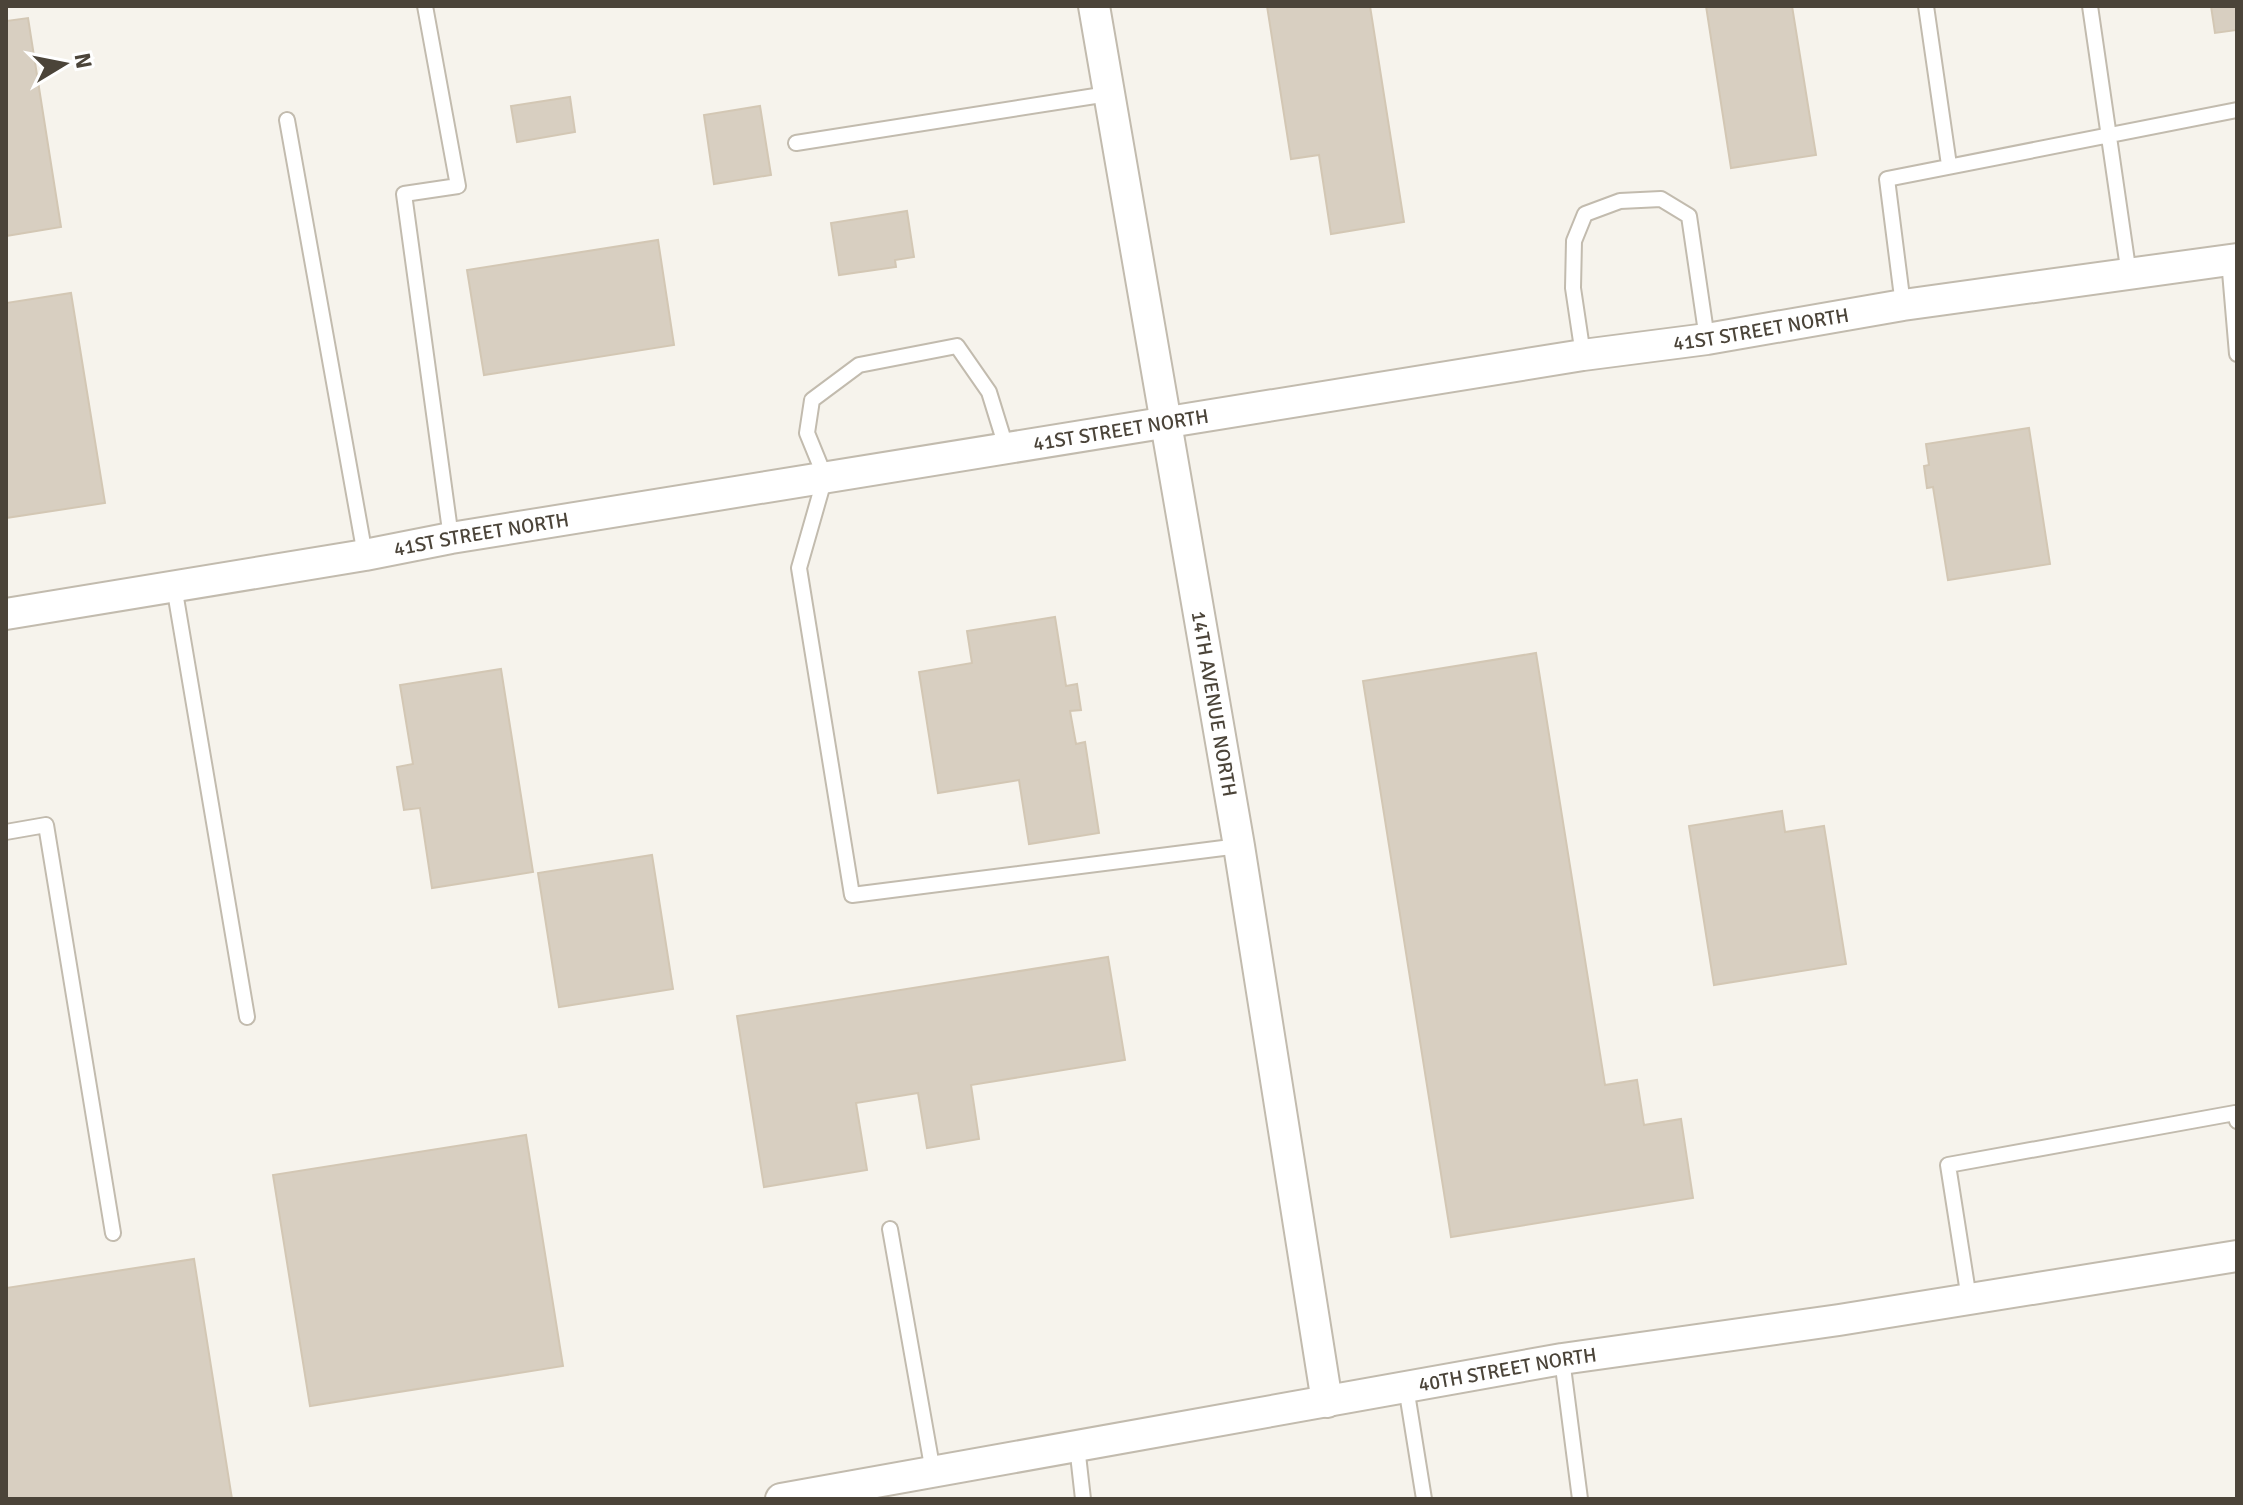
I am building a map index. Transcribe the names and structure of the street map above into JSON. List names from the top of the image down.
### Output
{
  "streets": {
    "street": ["41ST STREET NORTH", "14TH AVENUE NORTH", "40TH STREET NORTH"]
  },
  "crossings": [
    ["41ST STREET NORTH", "14TH AVENUE NORTH"],
    ["14TH AVENUE NORTH", "40TH STREET NORTH"]
  ],
  "north": "right"
}
